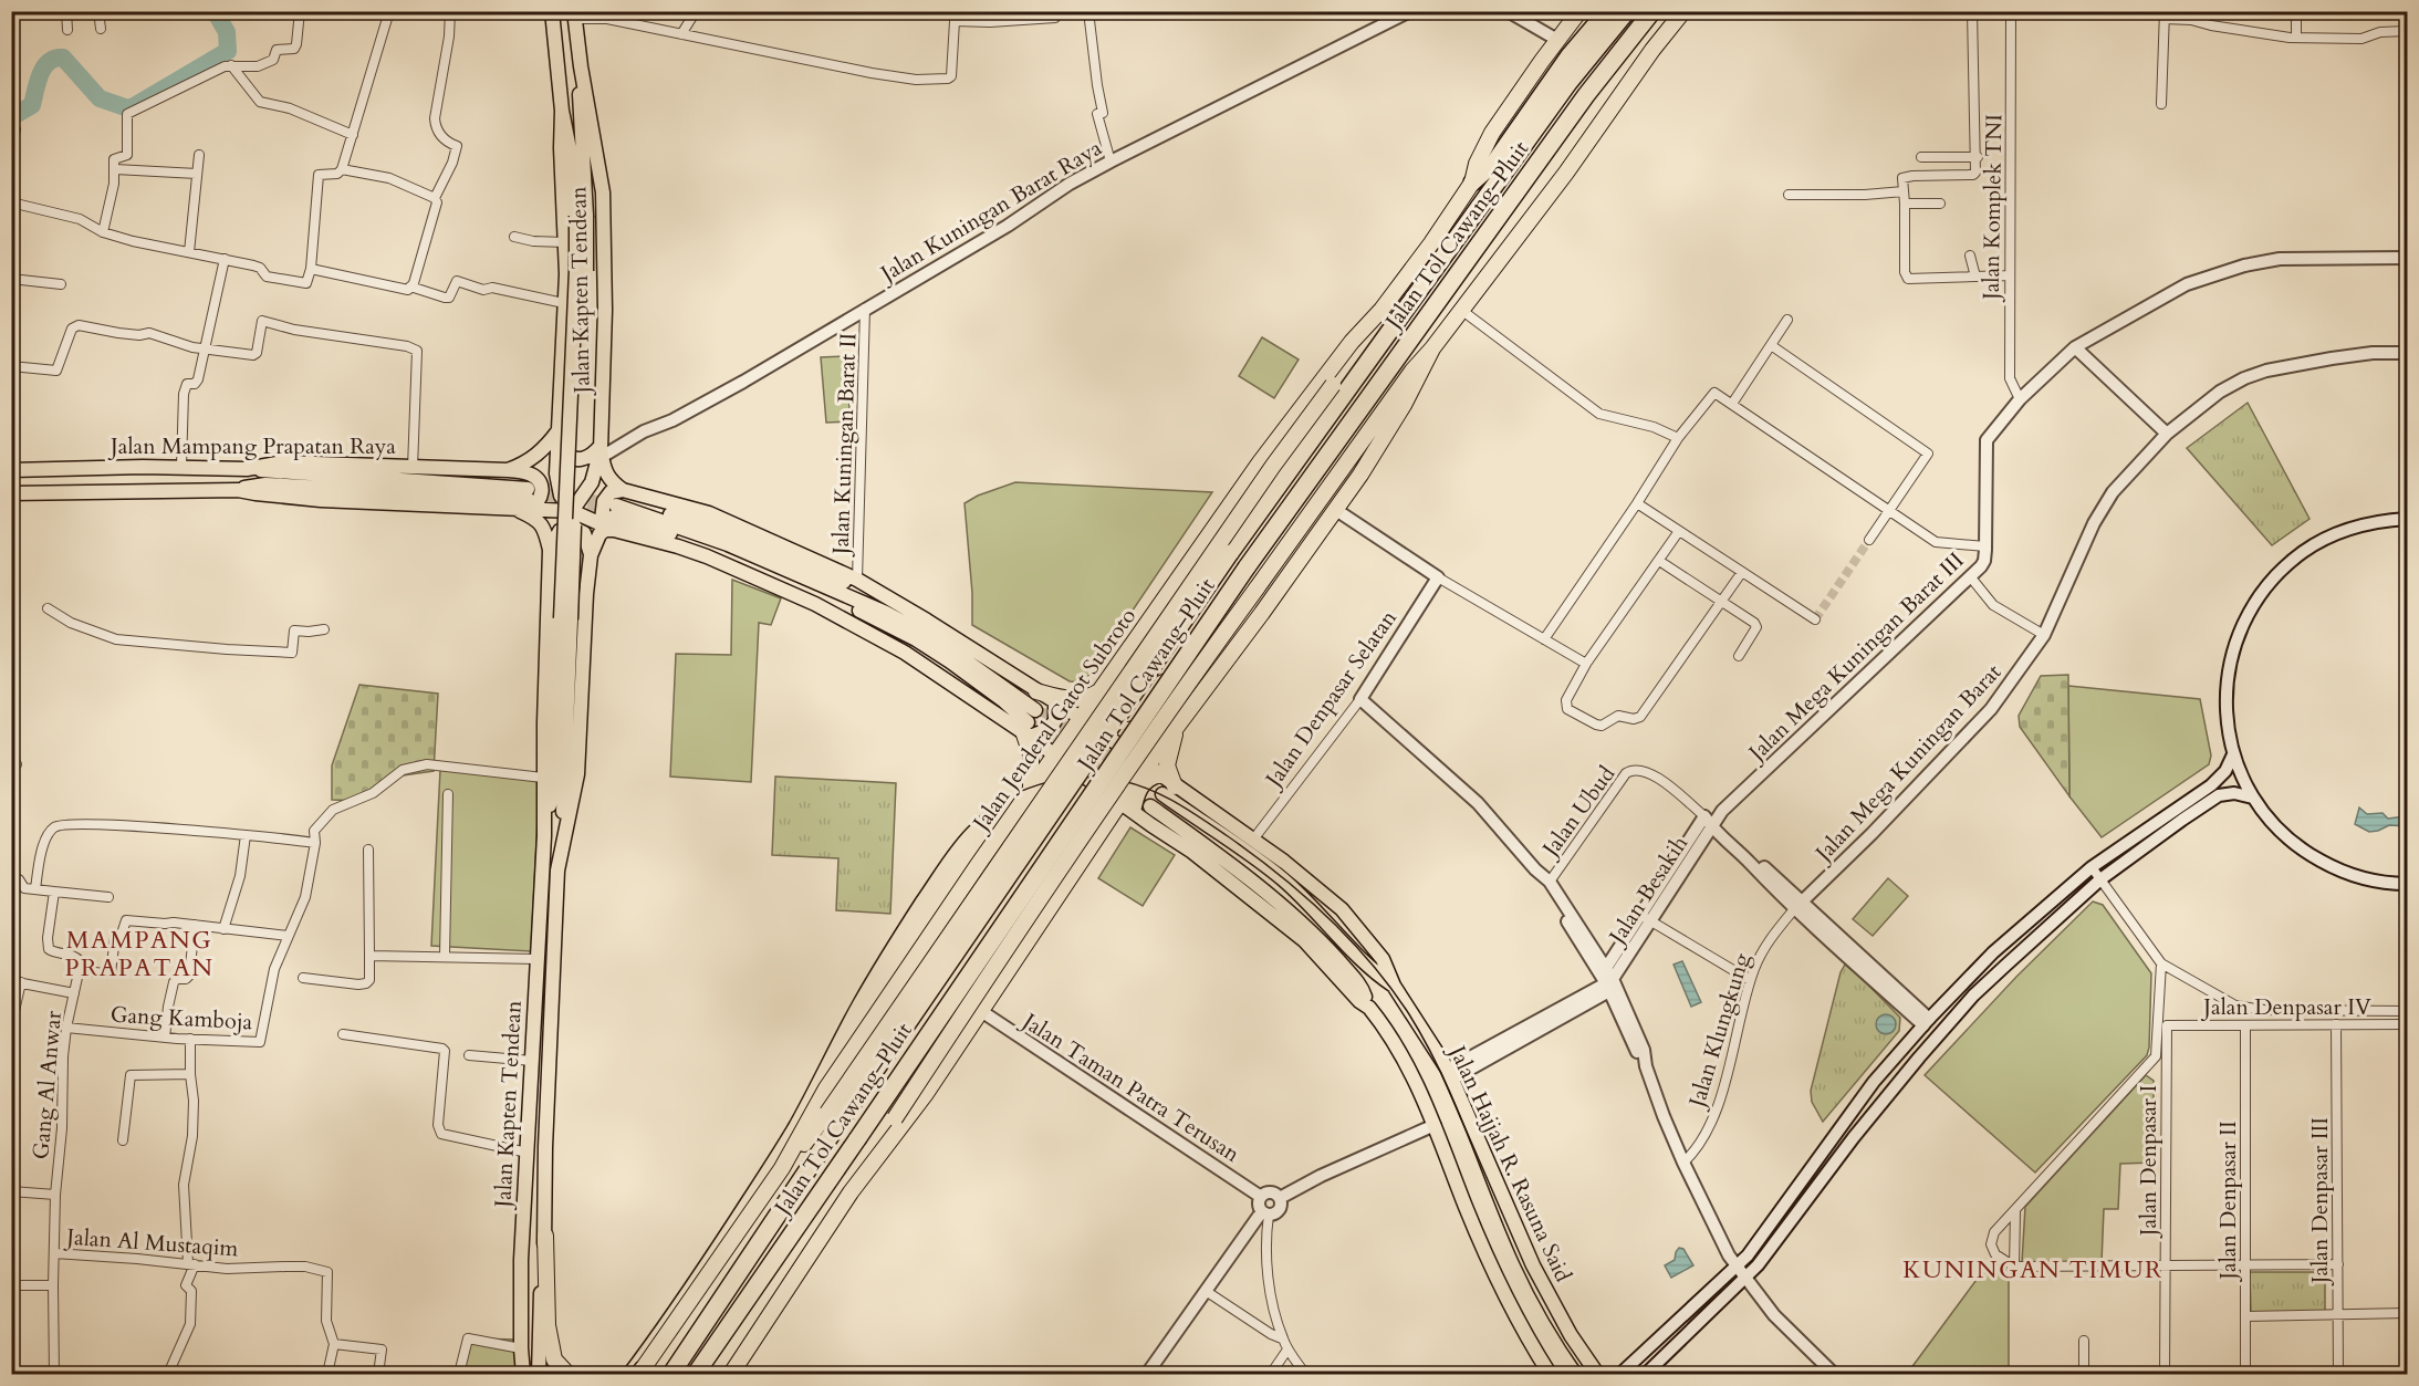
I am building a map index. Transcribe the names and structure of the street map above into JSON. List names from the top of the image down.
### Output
{
  "streets": {
    "highway": ["Jalan Tol Cawang–Pluit", "Jalan Jenderal Gatot Subroto"],
    "main road": ["Jalan Kapten Tendean", "Jalan Mampang Prapatan Raya", "Jalan Hajjah R. Rasuna Said"],
    "street": [
      "Jalan Komplek TNI",
      "Jalan Kuningan Barat Raya",
      "Jalan Kuningan Barat II",
      "Jalan Mega Kuningan Barat III",
      "Jalan Denpasar Selatan",
      "Jalan Mega Kuningan Barat",
      "Jalan Ubud",
      "Jalan Besakih",
      "Jalan Denpasar IV",
      "Gang Kamboja",
      "Jalan Klungkung",
      "Gang Al Anwar",
      "Jalan Taman Patra Terusan",
      "Jalan Denpasar I",
      "Jalan Denpasar II",
      "Jalan Denpasar III",
      "Jalan Al Mustaqim"
    ]
  },
  "crossings": [
    ["Jalan Komplek TNI", "Jalan Mega Kuningan Barat III"],
    ["Jalan Kuningan Barat Raya", "Jalan Kapten Tendean"],
    ["Jalan Kuningan Barat Raya", "Jalan Kuningan Barat II"],
    ["Jalan Kapten Tendean", "Jalan Mampang Prapatan Raya"],
    ["Jalan Kapten Tendean", "Gang Kamboja"],
    ["Jalan Mega Kuningan Barat III", "Jalan Ubud"],
    ["Jalan Mega Kuningan Barat III", "Jalan Besakih"],
    ["Jalan Denpasar Selatan", "Jalan Hajjah R. Rasuna Said"],
    ["Jalan Jenderal Gatot Subroto", "Jalan Hajjah R. Rasuna Said"],
    ["Jalan Mega Kuningan Barat", "Jalan Klungkung"],
    ["Jalan Ubud", "Jalan Besakih"],
    ["Jalan Besakih", "Jalan Hajjah R. Rasuna Said"],
    ["Jalan Denpasar IV", "Jalan Denpasar I"],
    ["Jalan Denpasar IV", "Jalan Denpasar II"],
    ["Jalan Denpasar IV", "Jalan Denpasar III"],
    ["Gang Kamboja", "Gang Al Anwar"],
    ["Gang Al Anwar", "Jalan Al Mustaqim"]
  ],
  "districts": ["MAMPANG PRAPATAN", "KUNINGAN TIMUR"]
}
